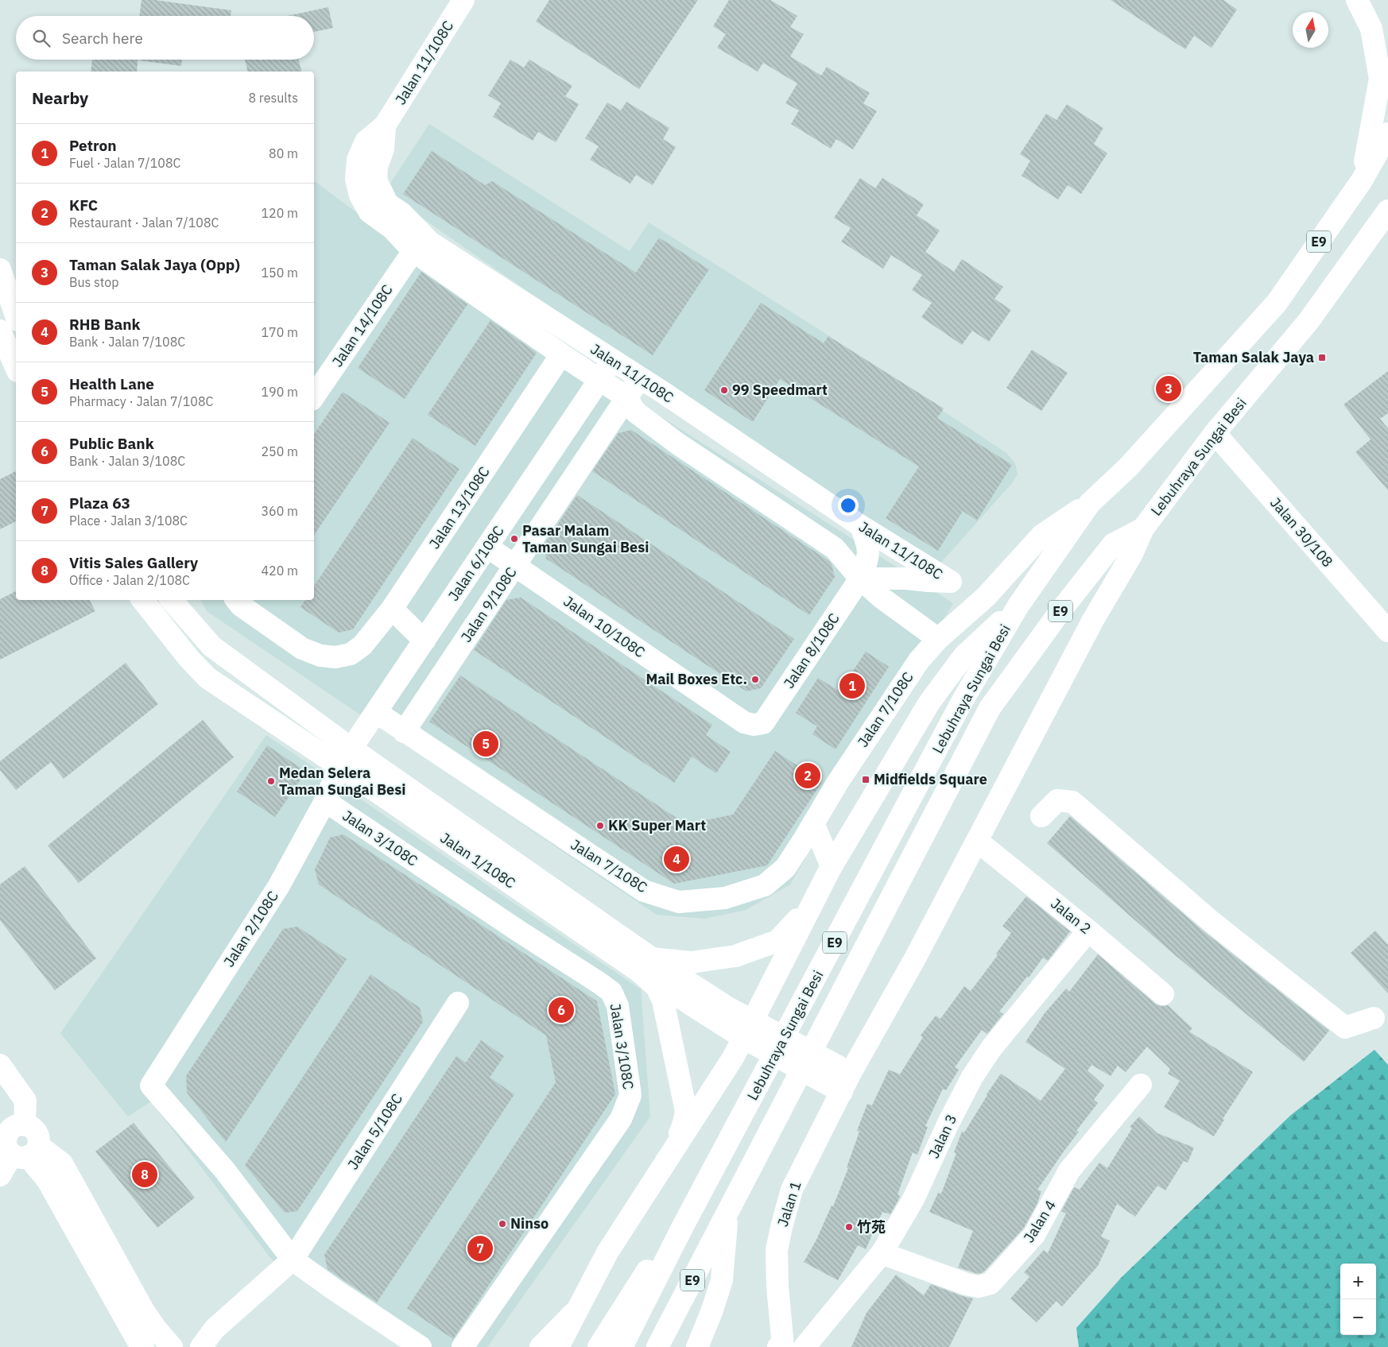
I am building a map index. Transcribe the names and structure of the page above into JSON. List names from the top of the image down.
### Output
{
  "streets": {
    "main road": [
      "Jalan 11/108C",
      "E9",
      "Jalan 14/108C",
      "Lebuhraya Sungai Besi",
      "Jalan 13/108C",
      "Jalan 30/108",
      "Jalan 6/108C",
      "Jalan 9/108C",
      "Jalan 10/108C",
      "Jalan 8/108C",
      "Jalan 7/108C",
      "Jalan 3/108C",
      "Jalan 1/108C",
      "Jalan 2",
      "Jalan 2/108C",
      "Jalan 5/108C",
      "Jalan 3",
      "Jalan 1",
      "Jalan 4"
    ]
  },
  "crossings": [
    ["Jalan 11/108C", "Jalan 14/108C"],
    ["Jalan 11/108C", "Jalan 13/108C"],
    ["Jalan 11/108C", "Jalan 6/108C"],
    ["Jalan 11/108C", "Jalan 9/108C"],
    ["Jalan 11/108C", "Jalan 8/108C"],
    ["Jalan 11/108C", "Jalan 7/108C"],
    ["Lebuhraya Sungai Besi", "Jalan 30/108"],
    ["Lebuhraya Sungai Besi", "Jalan 7/108C"],
    ["Lebuhraya Sungai Besi", "Jalan 1"],
    ["Jalan 6/108C", "Jalan 10/108C"],
    ["Jalan 6/108C", "Jalan 7/108C"],
    ["Jalan 6/108C", "Jalan 1/108C"],
    ["Jalan 6/108C", "Jalan 2/108C"],
    ["Jalan 9/108C", "Jalan 10/108C"],
    ["Jalan 9/108C", "Jalan 7/108C"],
    ["Jalan 10/108C", "Jalan 8/108C"],
    ["Jalan 3/108C", "Jalan 2/108C"],
    ["Jalan 1/108C", "Jalan 2/108C"],
    ["Jalan 1/108C", "Jalan 1"],
    ["Jalan 2", "Jalan 3"],
    ["Jalan 2", "Jalan 1"],
    ["Jalan 2/108C", "Jalan 5/108C"],
    ["Jalan 3", "Jalan 4"]
  ],
  "places": {
    "transit": ["Taman Salak Jaya", "Midfields Square"],
    "other": [
      "99 Speedmart",
      "Pasar Malam Taman Sungai Besi",
      "Mail Boxes Etc.",
      "Medan Selera Taman Sungai Besi",
      "KK Super Mart",
      "Ninso",
      "竹苑"
    ]
  },
  "north": "top",
  "page": {
    "search": "Search here",
    "heading": ["Nearby", "8 results"],
    "list": [
      {
        "mark": "1",
        "name": "Petron",
        "note": "Fuel · Jalan 7/108C",
        "value": "80 m"
      },
      {
        "mark": "2",
        "name": "KFC",
        "note": "Restaurant · Jalan 7/108C",
        "value": "120 m"
      },
      {
        "mark": "3",
        "name": "Taman Salak Jaya (Opp)",
        "note": "Bus stop",
        "value": "150 m"
      },
      {
        "mark": "4",
        "name": "RHB Bank",
        "note": "Bank · Jalan 7/108C",
        "value": "170 m"
      },
      {
        "mark": "5",
        "name": "Health Lane",
        "note": "Pharmacy · Jalan 7/108C",
        "value": "190 m"
      },
      {
        "mark": "6",
        "name": "Public Bank",
        "note": "Bank · Jalan 3/108C",
        "value": "250 m"
      },
      {
        "mark": "7",
        "name": "Plaza 63",
        "note": "Place · Jalan 3/108C",
        "value": "360 m"
      },
      {
        "mark": "8",
        "name": "Vitis Sales Gallery",
        "note": "Office · Jalan 2/108C",
        "value": "420 m"
      }
    ],
    "pins": [
      "3",
      "1",
      "5",
      "2",
      "4",
      "6",
      "8",
      "7"
    ],
    "map_buttons": ["+", "−"]
  }
}
